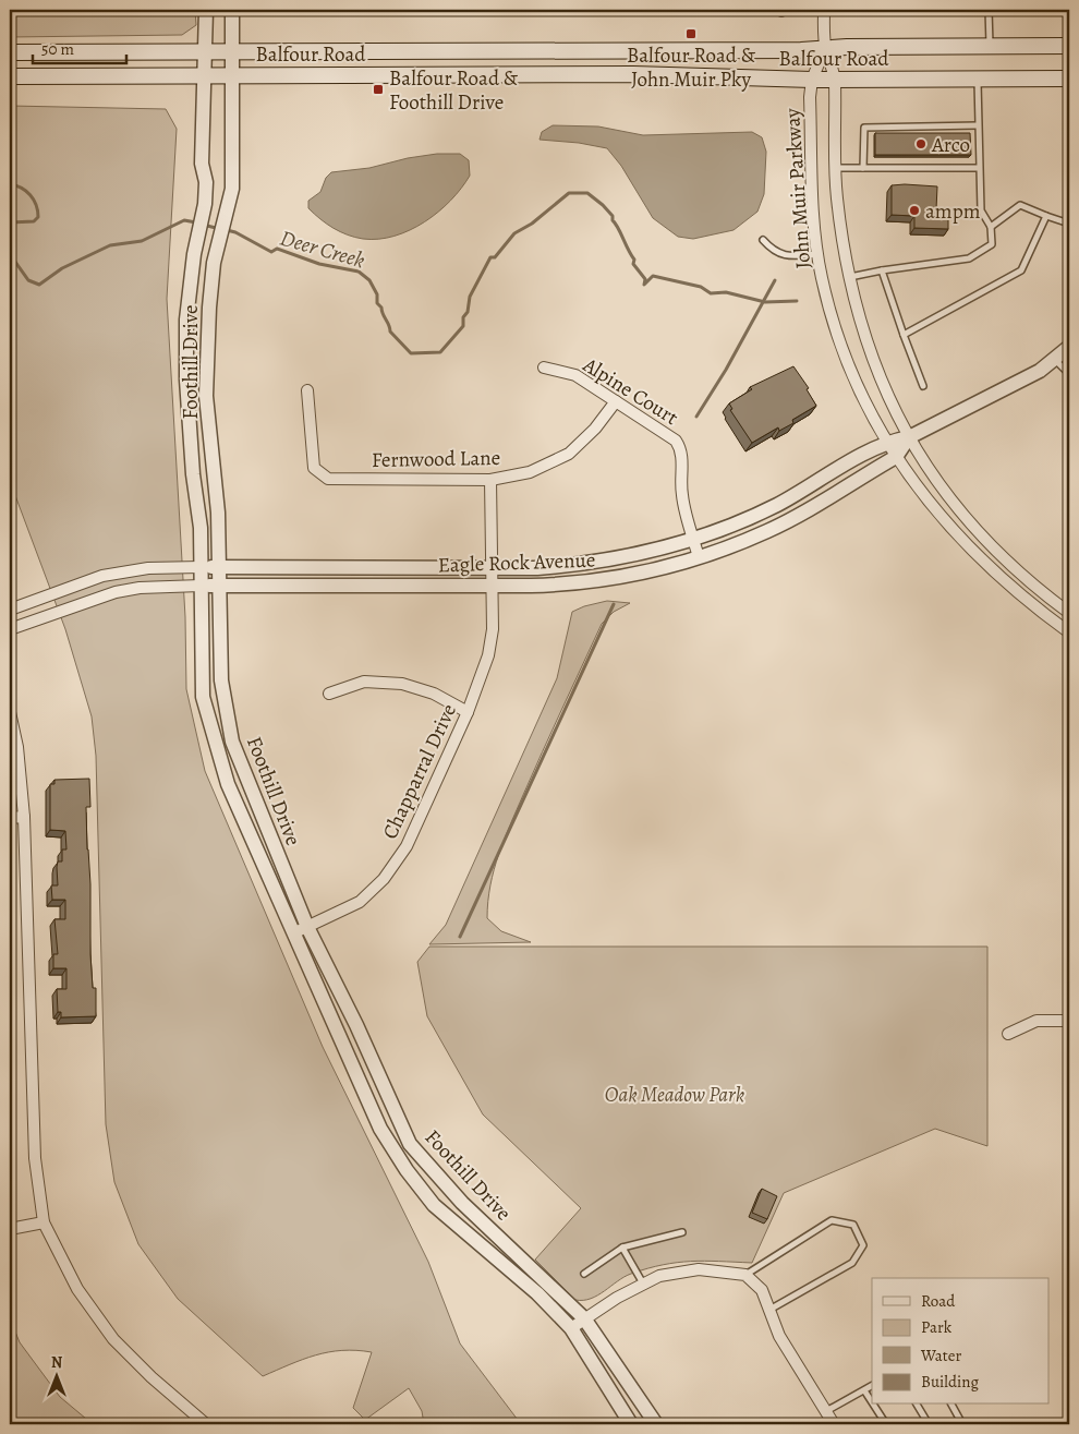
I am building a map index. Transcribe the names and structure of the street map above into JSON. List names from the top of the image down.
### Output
{
  "streets": {
    "main road": ["Balfour Road"],
    "street": [
      "John Muir Parkway",
      "Foothill Drive",
      "Alpine Court",
      "Fernwood Lane",
      "Eagle Rock Avenue",
      "Chapparral Drive"
    ]
  },
  "crossings": [
    ["Balfour Road", "John Muir Parkway"],
    ["Balfour Road", "Foothill Drive"],
    ["John Muir Parkway", "Eagle Rock Avenue"],
    ["Foothill Drive", "Eagle Rock Avenue"],
    ["Foothill Drive", "Chapparral Drive"],
    ["Alpine Court", "Fernwood Lane"],
    ["Alpine Court", "Eagle Rock Avenue"],
    ["Fernwood Lane", "Chapparral Drive"],
    ["Eagle Rock Avenue", "Chapparral Drive"]
  ],
  "water": ["Deer Creek"],
  "parks": ["Oak Meadow Park"],
  "places": {
    "transit": ["Balfour Road & John Muir Pky", "Balfour Road & Foothill Drive"],
    "other": ["Arco", "ampm"]
  },
  "legend": [
    "Road",
    "Park",
    "Water",
    "Building"
  ],
  "scale_bar": "50 m",
  "north": "top"
}
